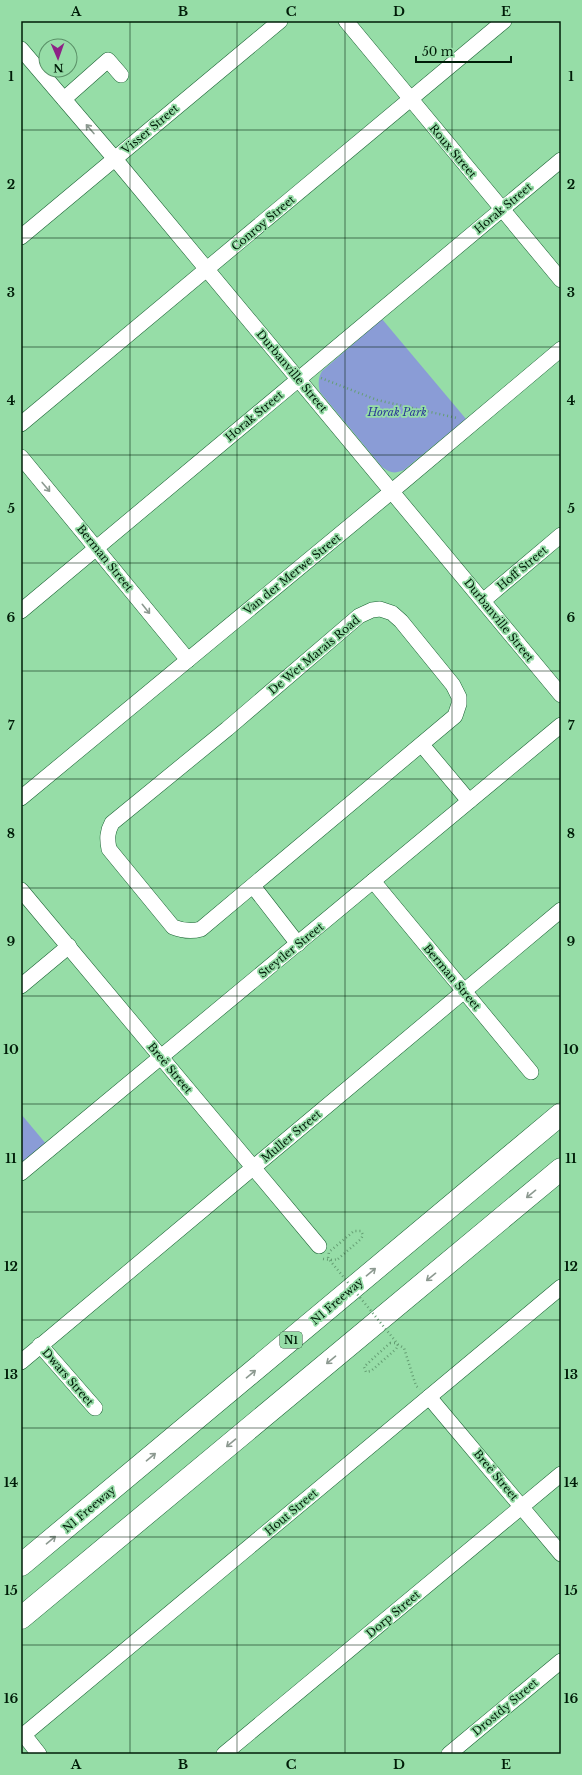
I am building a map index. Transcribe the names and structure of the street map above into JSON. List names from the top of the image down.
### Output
{
  "streets": {
    "highway": ["N1 Freeway", "N1"],
    "street": [
      "Visser Street",
      "Roux Street",
      "Horak Street",
      "Conroy Street",
      "Durbanville Street",
      "Berman Street",
      "Hoff Street",
      "Van der Merwe Street",
      "De Wet Marais Road",
      "Steytler Street",
      "Breë Street",
      "Muller Street",
      "Dwars Street",
      "Hout Street",
      "Dorp Street",
      "Drostdy Street"
    ]
  },
  "crossings": [
    ["Visser Street", "Durbanville Street"],
    ["Roux Street", "Horak Street"],
    ["Roux Street", "Conroy Street"],
    ["Horak Street", "Durbanville Street"],
    ["Horak Street", "Berman Street"],
    ["Conroy Street", "Durbanville Street"],
    ["Durbanville Street", "Hoff Street"],
    ["Durbanville Street", "Van der Merwe Street"],
    ["Berman Street", "Van der Merwe Street"],
    ["Berman Street", "Steytler Street"],
    ["Berman Street", "Muller Street"],
    ["Steytler Street", "Breë Street"],
    ["Breë Street", "Muller Street"],
    ["Breë Street", "Hout Street"],
    ["Breë Street", "Dorp Street"],
    ["Muller Street", "Dwars Street"]
  ],
  "one_way": ["Berman Street"],
  "parks": ["Horak Park"],
  "scale_bar": "50 m",
  "north": "bottom",
  "grid": {
    "columns": [
      "A",
      "B",
      "C",
      "D",
      "E"
    ],
    "rows": [
      "1",
      "2",
      "3",
      "4",
      "5",
      "6",
      "7",
      "8",
      "9",
      "10",
      "11",
      "12",
      "13",
      "14",
      "15",
      "16"
    ]
  }
}
